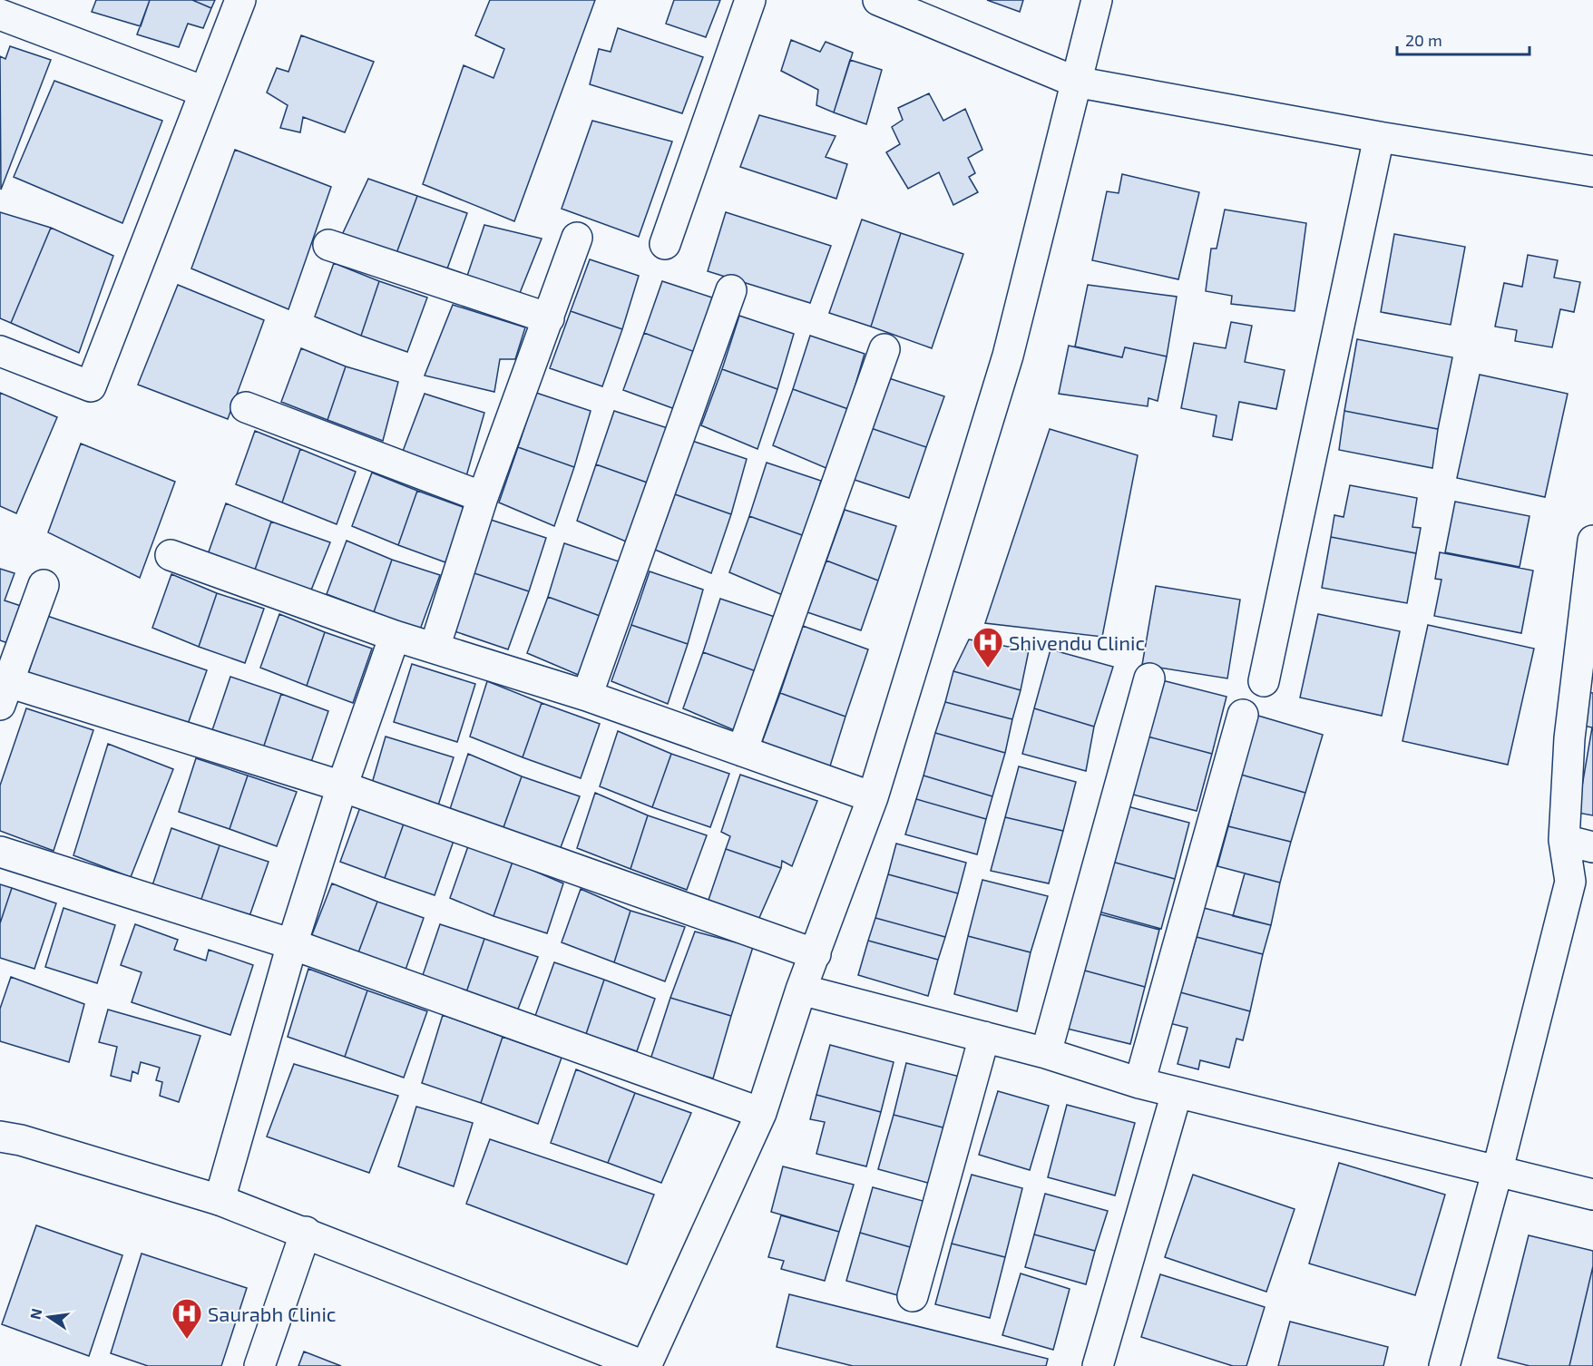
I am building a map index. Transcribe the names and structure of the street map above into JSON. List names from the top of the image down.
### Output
{
  "places": {
    "hospital": ["Shivendu Clinic", "Saurabh Clinic"]
  },
  "scale_bar": "20 m",
  "north": "left"
}
